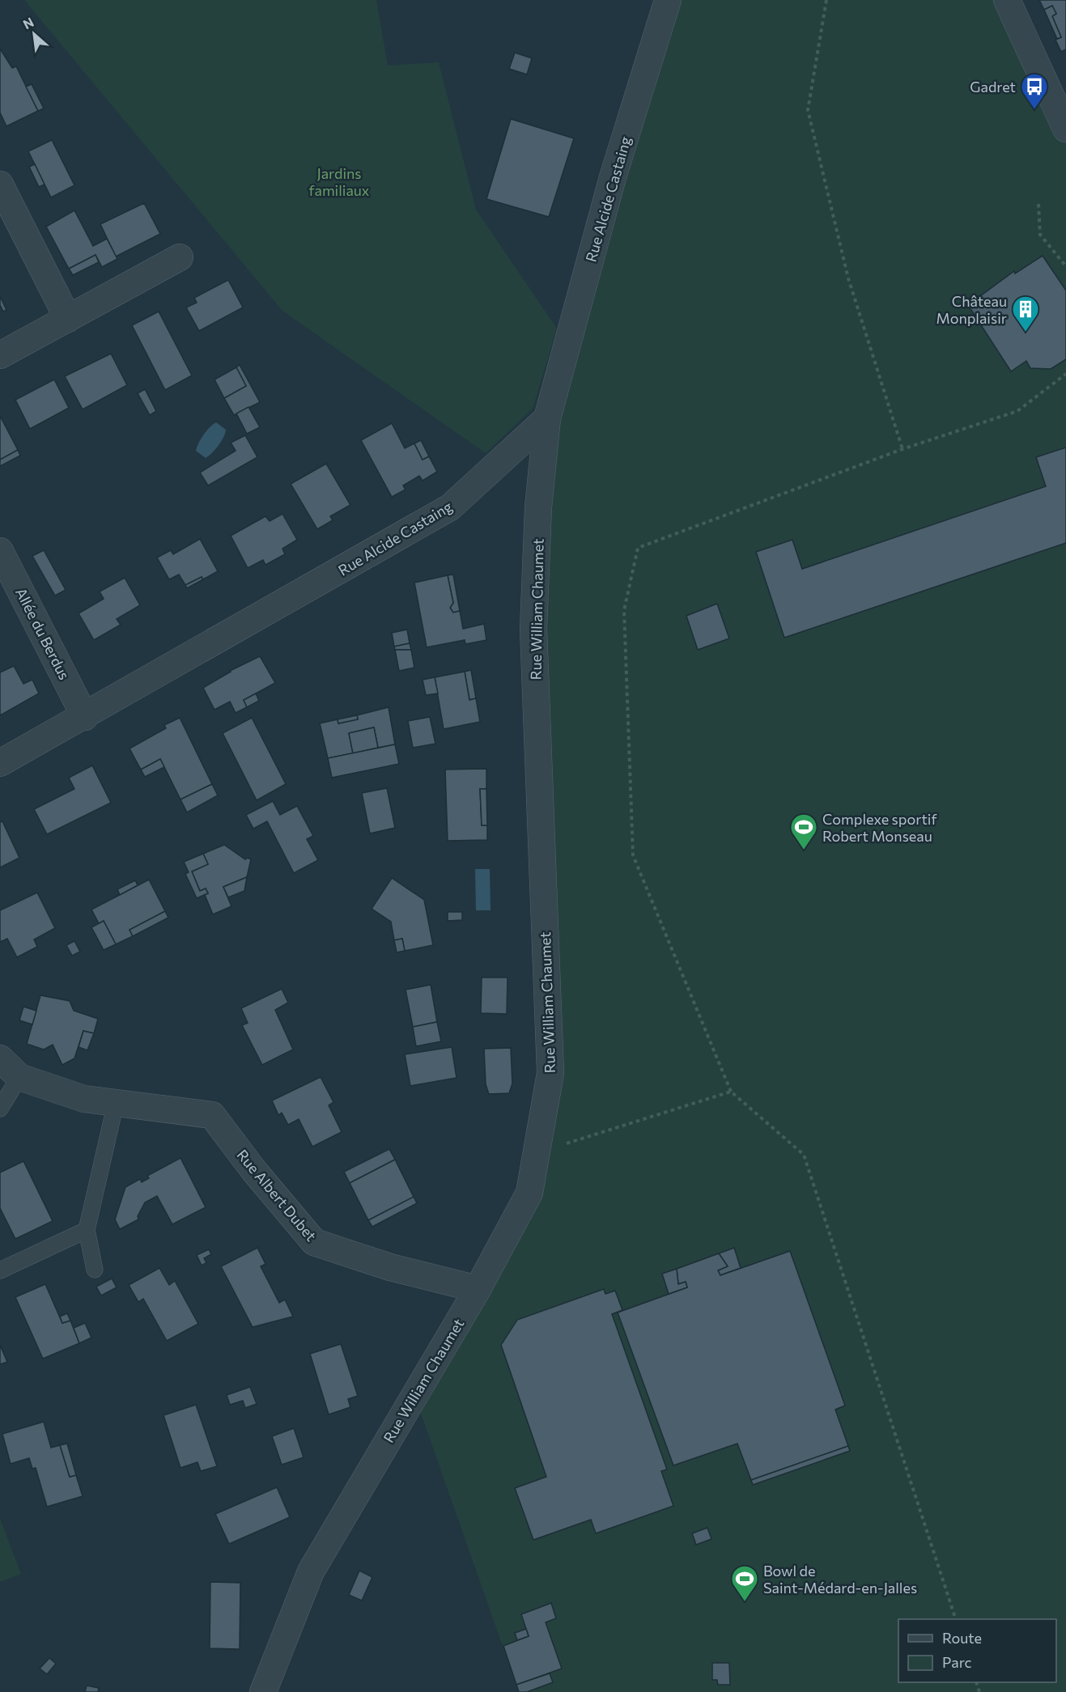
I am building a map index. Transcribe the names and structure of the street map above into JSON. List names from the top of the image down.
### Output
{
  "streets": {
    "street": [
      "Rue Alcide Castaing",
      "Rue William Chaumet",
      "Allée du Berdus",
      "Rue Albert Dubet"
    ]
  },
  "crossings": [
    ["Rue Alcide Castaing", "Rue William Chaumet"],
    ["Rue Alcide Castaing", "Allée du Berdus"],
    ["Rue William Chaumet", "Rue Albert Dubet"]
  ],
  "parks": ["Jardins familiaux"],
  "places": {
    "bus stop": ["Gadret"],
    "building": ["Château Monplaisir"],
    "sports": ["Complexe sportif Robert Monseau", "Bowl de Saint-Médard-en-Jalles"]
  },
  "legend": ["Route", "Parc"],
  "north": "top left"
}
